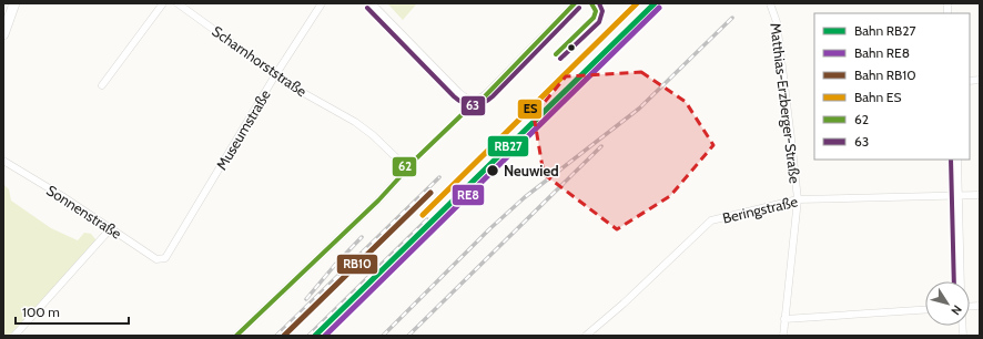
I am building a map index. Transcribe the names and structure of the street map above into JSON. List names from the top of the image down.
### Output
{
  "streets": {
    "street": [
      "Scharnhorststraße",
      "Matthias-Erzberger-Straße",
      "Museumstraße",
      "Beringstraße",
      "Sonnenstraße"
    ]
  },
  "crossings": [
    ["Scharnhorststraße", "Museumstraße"],
    ["Matthias-Erzberger-Straße", "Beringstraße"],
    ["Museumstraße", "Sonnenstraße"]
  ],
  "places": ["Neuwied"],
  "lines": [
    "rail line RB27",
    "rail line ES",
    "transit line 62",
    "transit line 63",
    "rail line RE8",
    "rail line RB10"
  ],
  "legend": [
    "Bahn RB27",
    "Bahn RE8",
    "Bahn RB10",
    "Bahn ES",
    "62",
    "63"
  ],
  "scale_bar": "100 m",
  "north": "bottom right"
}
